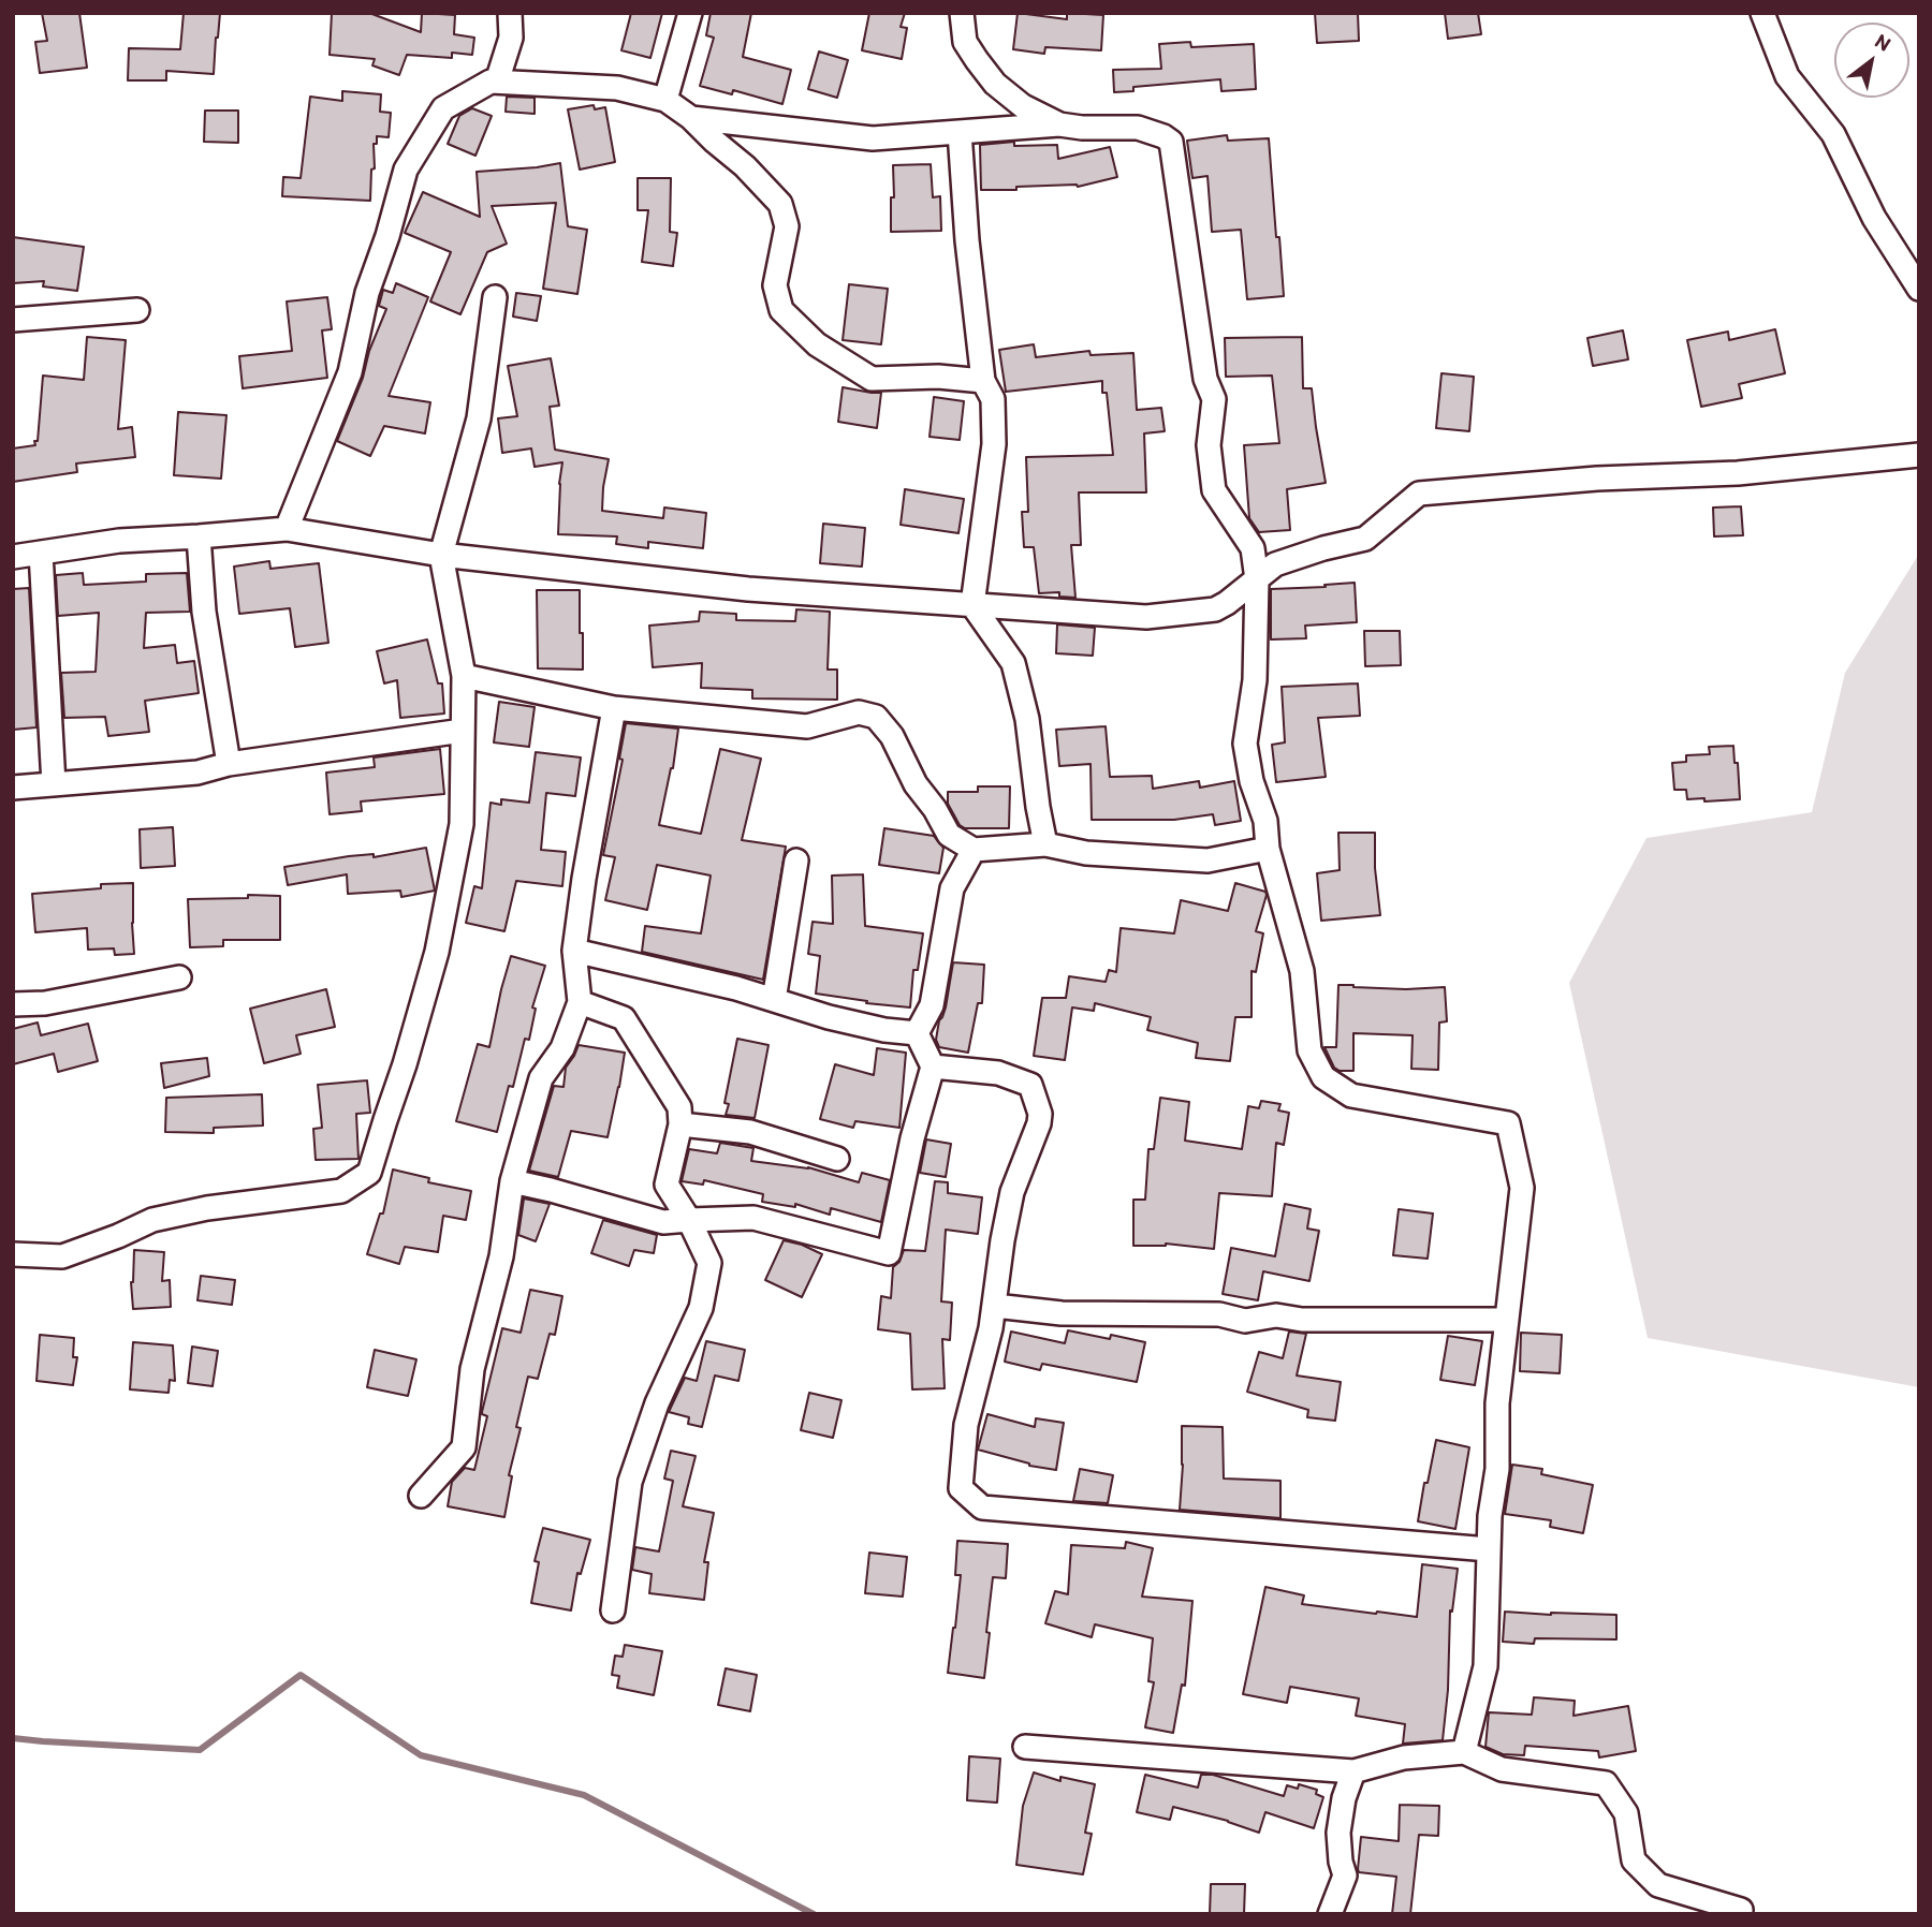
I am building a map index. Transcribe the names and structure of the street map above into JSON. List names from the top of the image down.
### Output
{
  "north": "top right"
}
